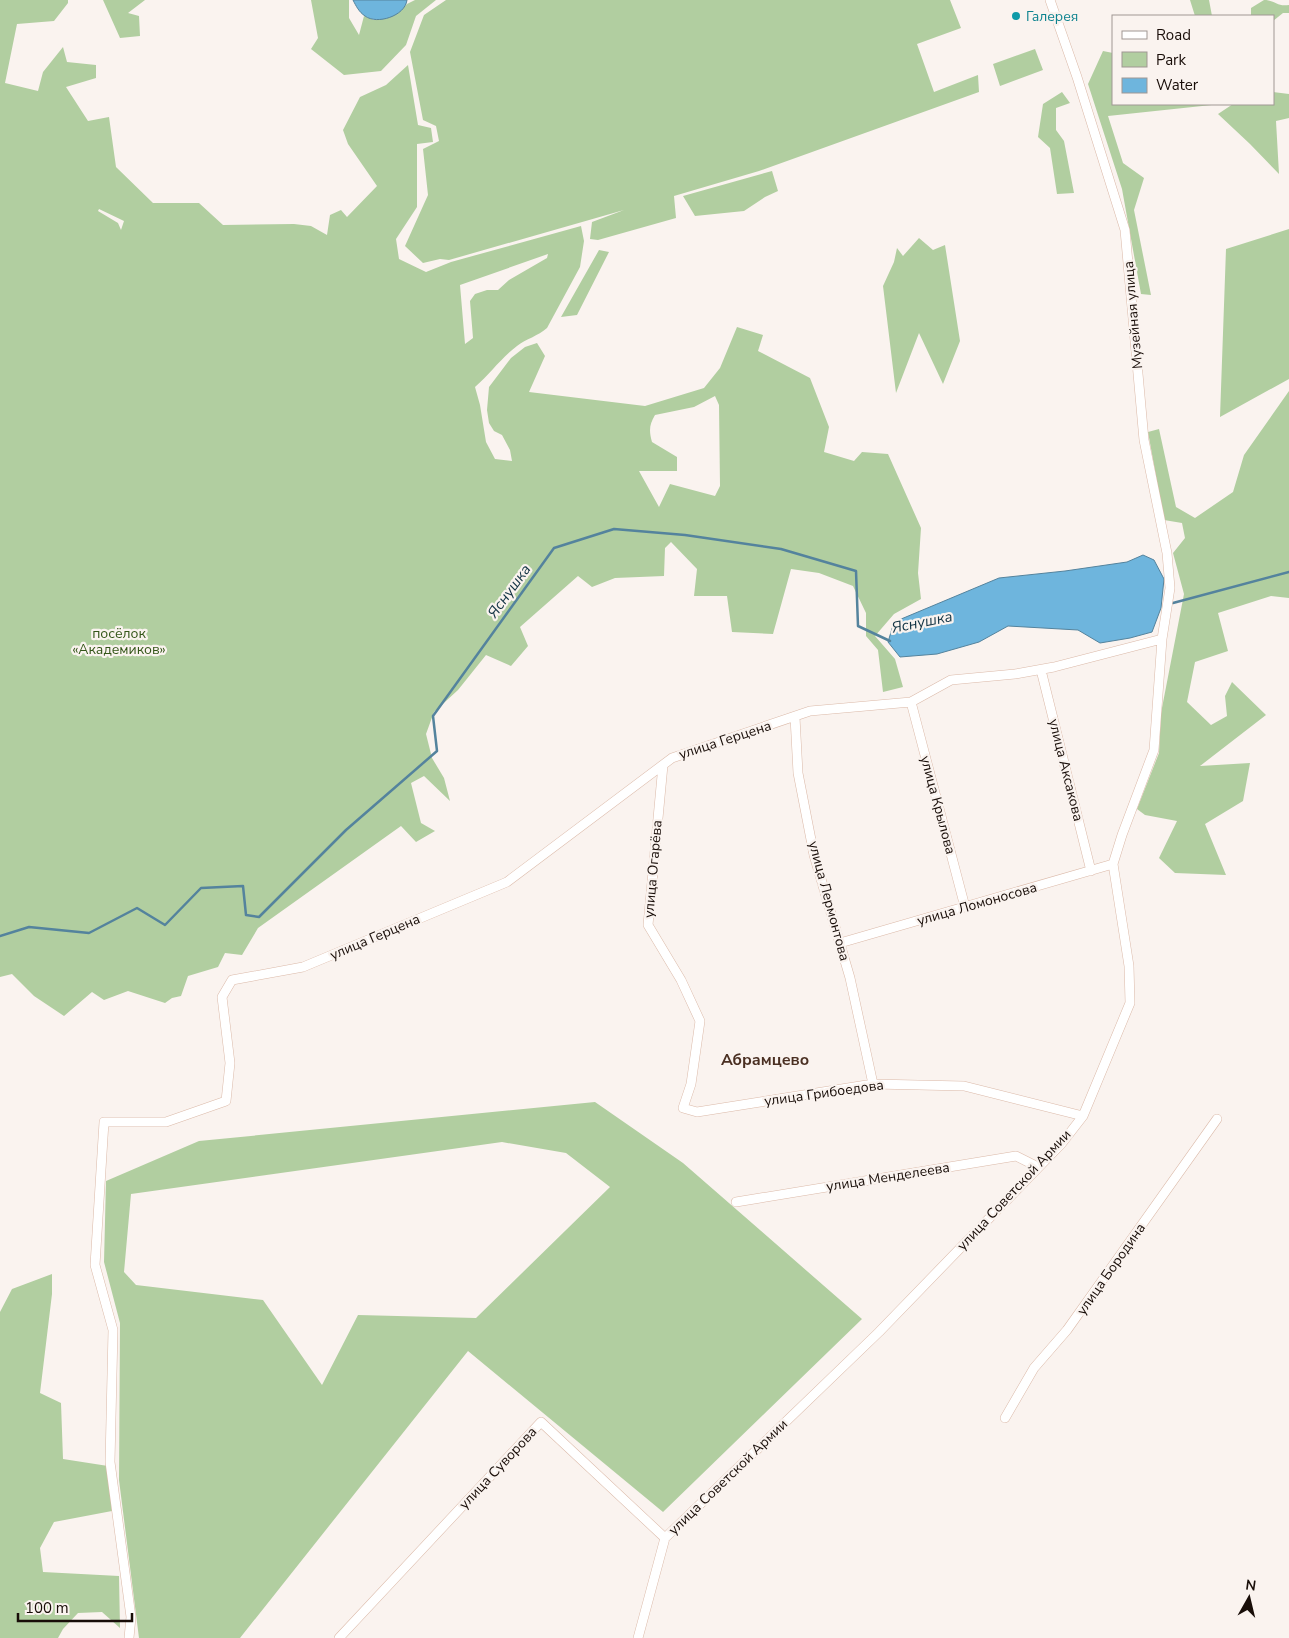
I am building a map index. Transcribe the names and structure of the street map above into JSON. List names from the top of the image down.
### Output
{
  "streets": {
    "street": [
      "Музейная улица",
      "улица Герцена",
      "улица Аксакова",
      "улица Крылова",
      "улица Огарёва",
      "улица Лермонтова",
      "улица Ломоносова",
      "улица Грибоедова",
      "улица Менделеева",
      "улица Советской Армии",
      "улица Бородина",
      "улица Суворова"
    ]
  },
  "crossings": [
    ["Музейная улица", "улица Герцена"],
    ["Музейная улица", "улица Советской Армии"],
    ["улица Герцена", "улица Аксакова"],
    ["улица Герцена", "улица Крылова"],
    ["улица Герцена", "улица Огарёва"],
    ["улица Герцена", "улица Лермонтова"],
    ["улица Герцена", "улица Советской Армии"],
    ["улица Аксакова", "улица Ломоносова"],
    ["улица Крылова", "улица Ломоносова"],
    ["улица Огарёва", "улица Грибоедова"],
    ["улица Лермонтова", "улица Ломоносова"],
    ["улица Лермонтова", "улица Грибоедова"],
    ["улица Ломоносова", "улица Советской Армии"],
    ["улица Грибоедова", "улица Советской Армии"],
    ["улица Менделеева", "улица Советской Армии"],
    ["улица Советской Армии", "улица Суворова"]
  ],
  "districts": ["Абрамцево"],
  "water": ["Яснушка"],
  "parks": ["посёлок «Академиков»"],
  "places": ["Галерея"],
  "legend": ["Road", "Park", "Water"],
  "scale_bar": "100 m",
  "north": "top"
}
